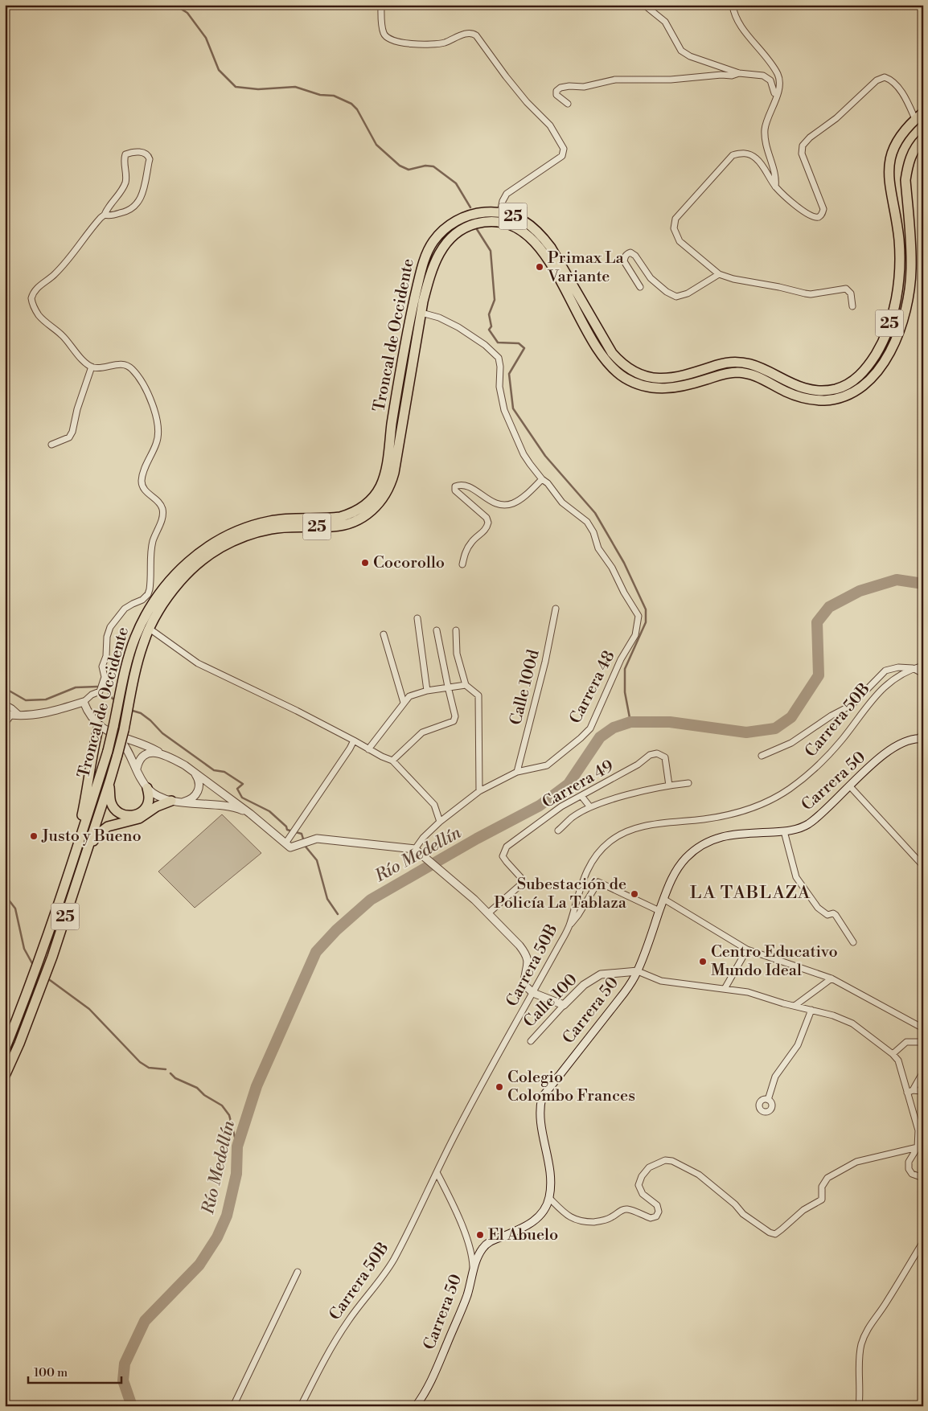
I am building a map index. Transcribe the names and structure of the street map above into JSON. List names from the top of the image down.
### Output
{
  "streets": {
    "highway": ["25", "Troncal de Occidente"],
    "street": [
      "Calle 100d",
      "Carrera 48",
      "Carrera 50B",
      "Carrera 50",
      "Carrera 49",
      "Calle 100"
    ]
  },
  "crossings": [
    ["Calle 100d", "Carrera 48"],
    ["Carrera 50", "Calle 100"]
  ],
  "districts": ["LA TABLAZA"],
  "water": ["Río Medellín"],
  "places": [
    "Primax La Variante",
    "Cocorollo",
    "Justo y Bueno",
    "Subestación de Policía La Tablaza",
    "Centro Educativo Mundo Ideal",
    "Colegio Colombo Frances",
    "El Abuelo"
  ],
  "scale_bar": "100 m"
}
